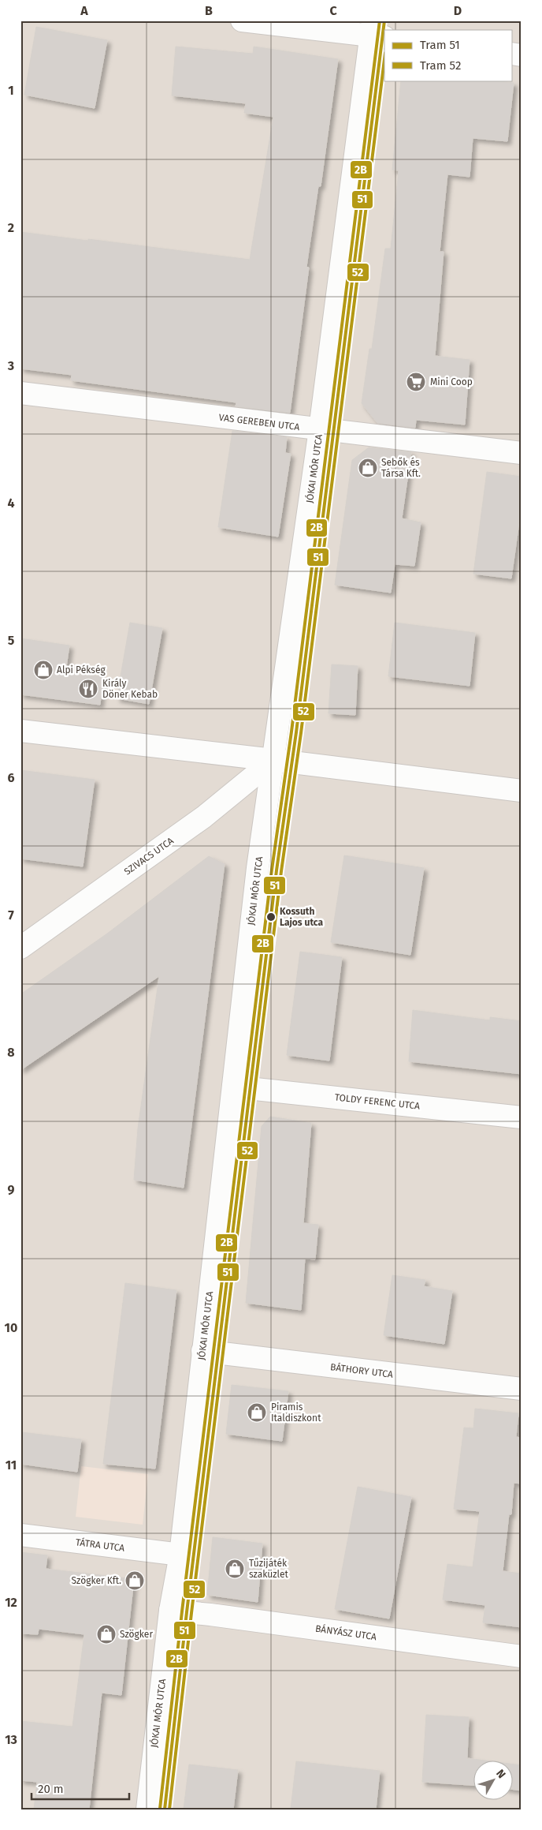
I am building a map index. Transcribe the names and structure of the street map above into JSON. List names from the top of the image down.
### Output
{
  "streets": {
    "street": [
      "VAS GEREBEN UTCA",
      "JÓKAI MÓR UTCA",
      "SZIVACS UTCA",
      "TOLDY FERENC UTCA",
      "BÁTHORY UTCA",
      "TÁTRA UTCA",
      "BÁNYÁSZ UTCA"
    ]
  },
  "crossings": [
    ["VAS GEREBEN UTCA", "JÓKAI MÓR UTCA"],
    ["JÓKAI MÓR UTCA", "SZIVACS UTCA"],
    ["JÓKAI MÓR UTCA", "TOLDY FERENC UTCA"],
    ["JÓKAI MÓR UTCA", "BÁTHORY UTCA"],
    ["JÓKAI MÓR UTCA", "TÁTRA UTCA"],
    ["JÓKAI MÓR UTCA", "BÁNYÁSZ UTCA"]
  ],
  "places": {
    "supermarket": ["Mini Coop"],
    "shop": [
      "Sebők és Társa Kft.",
      "Alpi Pékség",
      "Piramis Italdiszkont",
      "Tűzijáték szaküzlet",
      "Szögker Kft.",
      "Szögker"
    ],
    "restaurant": ["Király Döner Kebab"],
    "other": ["Kossuth Lajos utca"]
  },
  "lines": ["tram line 51", "transit line 2B", "tram line 52"],
  "legend": ["Tram 51", "Tram 52"],
  "scale_bar": "20 m",
  "north": "top right",
  "grid": {
    "columns": [
      "A",
      "B",
      "C",
      "D"
    ],
    "rows": [
      "1",
      "2",
      "3",
      "4",
      "5",
      "6",
      "7",
      "8",
      "9",
      "10",
      "11",
      "12",
      "13"
    ]
  }
}
